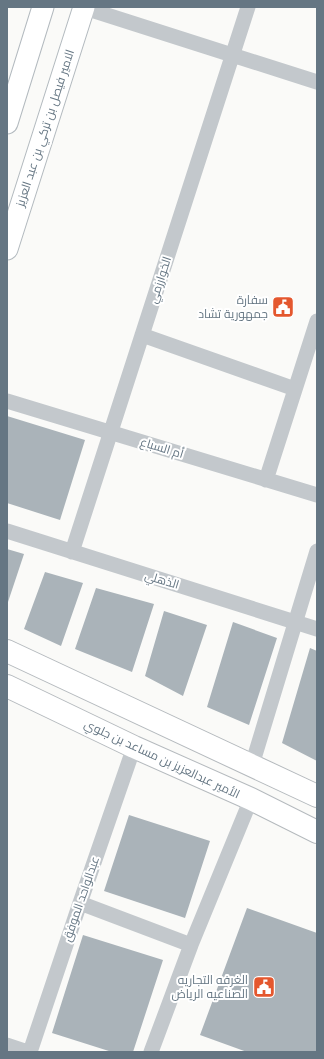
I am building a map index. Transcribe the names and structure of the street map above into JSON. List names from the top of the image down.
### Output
{
  "streets": {
    "main road": ["الامير فيصل بن تركي بن عبد العزيز", "الأمير عبدالعزيز بن مساعد بن جلوي"],
    "street": [
      "الخوارزمي",
      "أم السباع",
      "الذهلي",
      "عبدالواحد الموفق"
    ]
  },
  "crossings": [
    ["الخوارزمي", "أم السباع"],
    ["الخوارزمي", "الذهلي"],
    ["الأمير عبدالعزيز بن مساعد بن جلوي", "عبدالواحد الموفق"]
  ],
  "places": {
    "public building": ["سفارة جمهورية تشاد", "الغرفه التجاريه الصناعيه الرياض"]
  }
}
